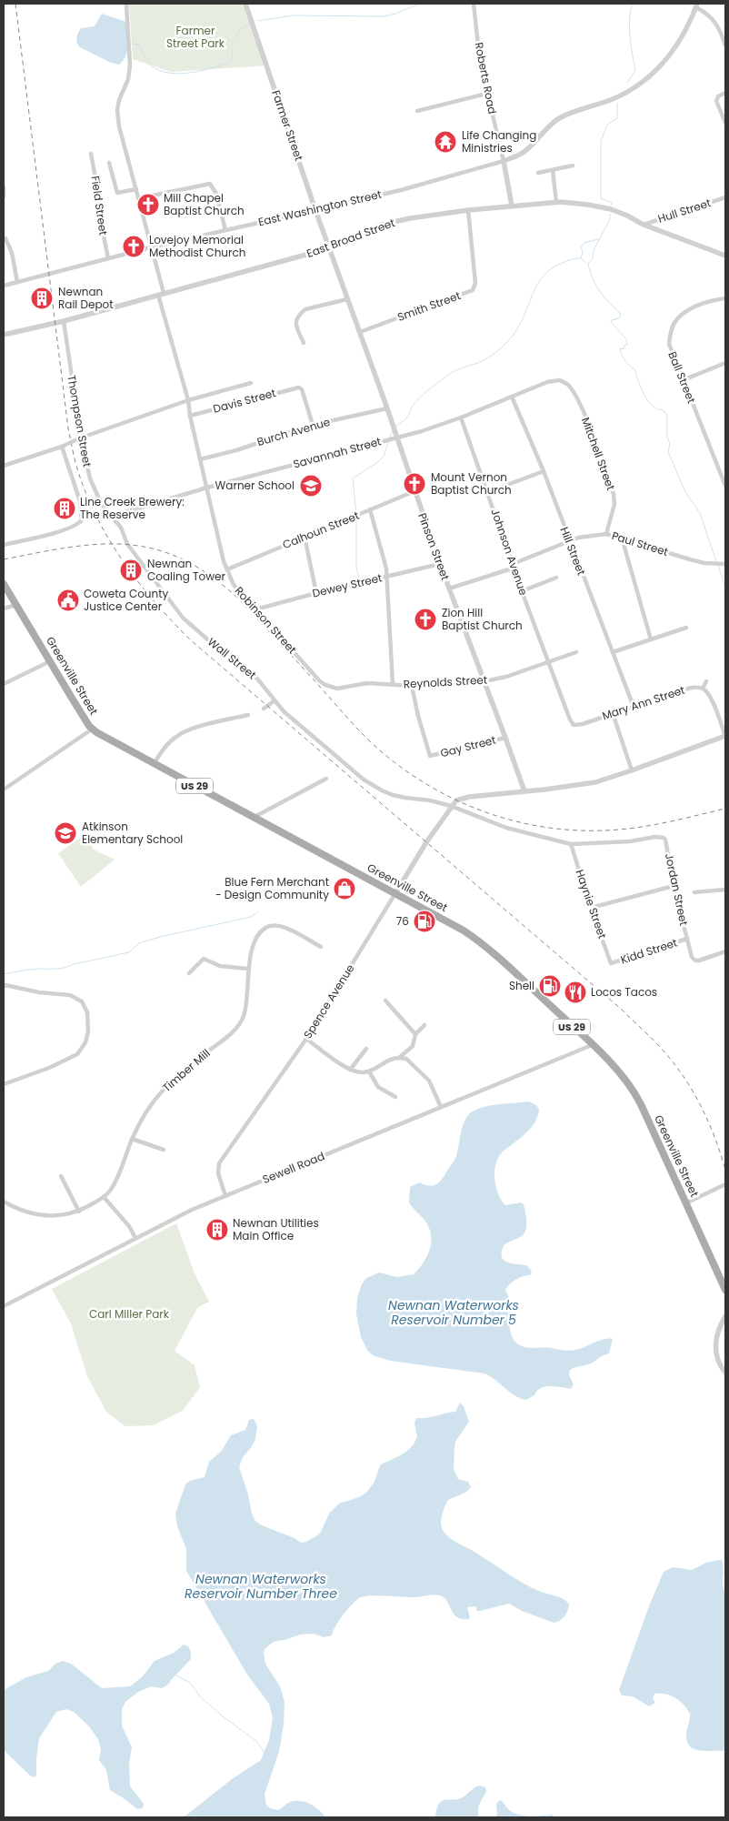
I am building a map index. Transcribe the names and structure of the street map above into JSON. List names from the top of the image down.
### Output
{
  "streets": {
    "main road": ["Greenville Street", "US 29"],
    "street": [
      "Roberts Road",
      "Farmer Street",
      "Field Street",
      "East Washington Street",
      "Hull Street",
      "East Broad Street",
      "Smith Street",
      "Ball Street",
      "Davis Street",
      "Thompson Street",
      "Burch Avenue",
      "Savannah Street",
      "Mitchell Street",
      "Calhoun Street",
      "Paul Street",
      "Pinson Street",
      "Hill Street",
      "Johnson Avenue",
      "Dewey Street",
      "Robinson Street",
      "Wall Street",
      "Reynolds Street",
      "Mary Ann Street",
      "Gay Street",
      "Jordan Street",
      "Haynie Street",
      "Kidd Street",
      "Spence Avenue",
      "Timber Mill",
      "Sewell Road"
    ]
  },
  "crossings": [
    ["Roberts Road", "East Washington Street"],
    ["Roberts Road", "East Broad Street"],
    ["Farmer Street", "East Washington Street"],
    ["Farmer Street", "East Broad Street"],
    ["Farmer Street", "Pinson Street"],
    ["Field Street", "East Washington Street"],
    ["East Washington Street", "Robinson Street"],
    ["Hull Street", "East Broad Street"],
    ["East Broad Street", "Smith Street"],
    ["East Broad Street", "Thompson Street"],
    ["East Broad Street", "Pinson Street"],
    ["East Broad Street", "Robinson Street"],
    ["Smith Street", "Pinson Street"],
    ["Davis Street", "Burch Avenue"],
    ["Davis Street", "Robinson Street"],
    ["Thompson Street", "Savannah Street"],
    ["Thompson Street", "Wall Street"],
    ["Burch Avenue", "Pinson Street"],
    ["Burch Avenue", "Robinson Street"],
    ["Savannah Street", "Mitchell Street"],
    ["Savannah Street", "Pinson Street"],
    ["Savannah Street", "Hill Street"],
    ["Savannah Street", "Johnson Avenue"],
    ["Savannah Street", "Robinson Street"],
    ["Savannah Street", "Wall Street"],
    ["Mitchell Street", "Paul Street"],
    ["Calhoun Street", "Pinson Street"],
    ["Calhoun Street", "Robinson Street"],
    ["Paul Street", "Pinson Street"],
    ["Paul Street", "Hill Street"],
    ["Paul Street", "Johnson Avenue"],
    ["Pinson Street", "Dewey Street"],
    ["Pinson Street", "Reynolds Street"],
    ["Pinson Street", "Gay Street"],
    ["Hill Street", "Mary Ann Street"],
    ["Johnson Avenue", "Reynolds Street"],
    ["Johnson Avenue", "Mary Ann Street"],
    ["Dewey Street", "Robinson Street"],
    ["Robinson Street", "Reynolds Street"],
    ["Wall Street", "Jordan Street"],
    ["Wall Street", "Haynie Street"],
    ["Wall Street", "Spence Avenue"],
    ["Greenville Street", "Spence Avenue"],
    ["Greenville Street", "Sewell Road"],
    ["Reynolds Street", "Gay Street"],
    ["Jordan Street", "Kidd Street"],
    ["Haynie Street", "Kidd Street"],
    ["Spence Avenue", "Sewell Road"]
  ],
  "water": ["Newnan Waterworks Reservoir Number 5", "Newnan Waterworks Reservoir Number Three"],
  "parks": ["Farmer Street Park", "Carl Miller Park"],
  "places": {
    "temple": ["Life Changing Ministries"],
    "church": [
      "Mill Chapel Baptist Church",
      "Lovejoy Memorial Methodist Church",
      "Mount Vernon Baptist Church",
      "Zion Hill Baptist Church"
    ],
    "building": [
      "Newnan Rail Depot",
      "Line Creek Brewery: The Reserve",
      "Newnan Coaling Tower",
      "Newnan Utilities Main Office"
    ],
    "school or university": ["Warner School", "Atkinson Elementary School"],
    "public building": ["Coweta County Justice Center"],
    "shop": ["Blue Fern Merchant - Design Community"],
    "fuel station": ["76", "Shell"],
    "restaurant": ["Locos Tacos"]
  }
}
